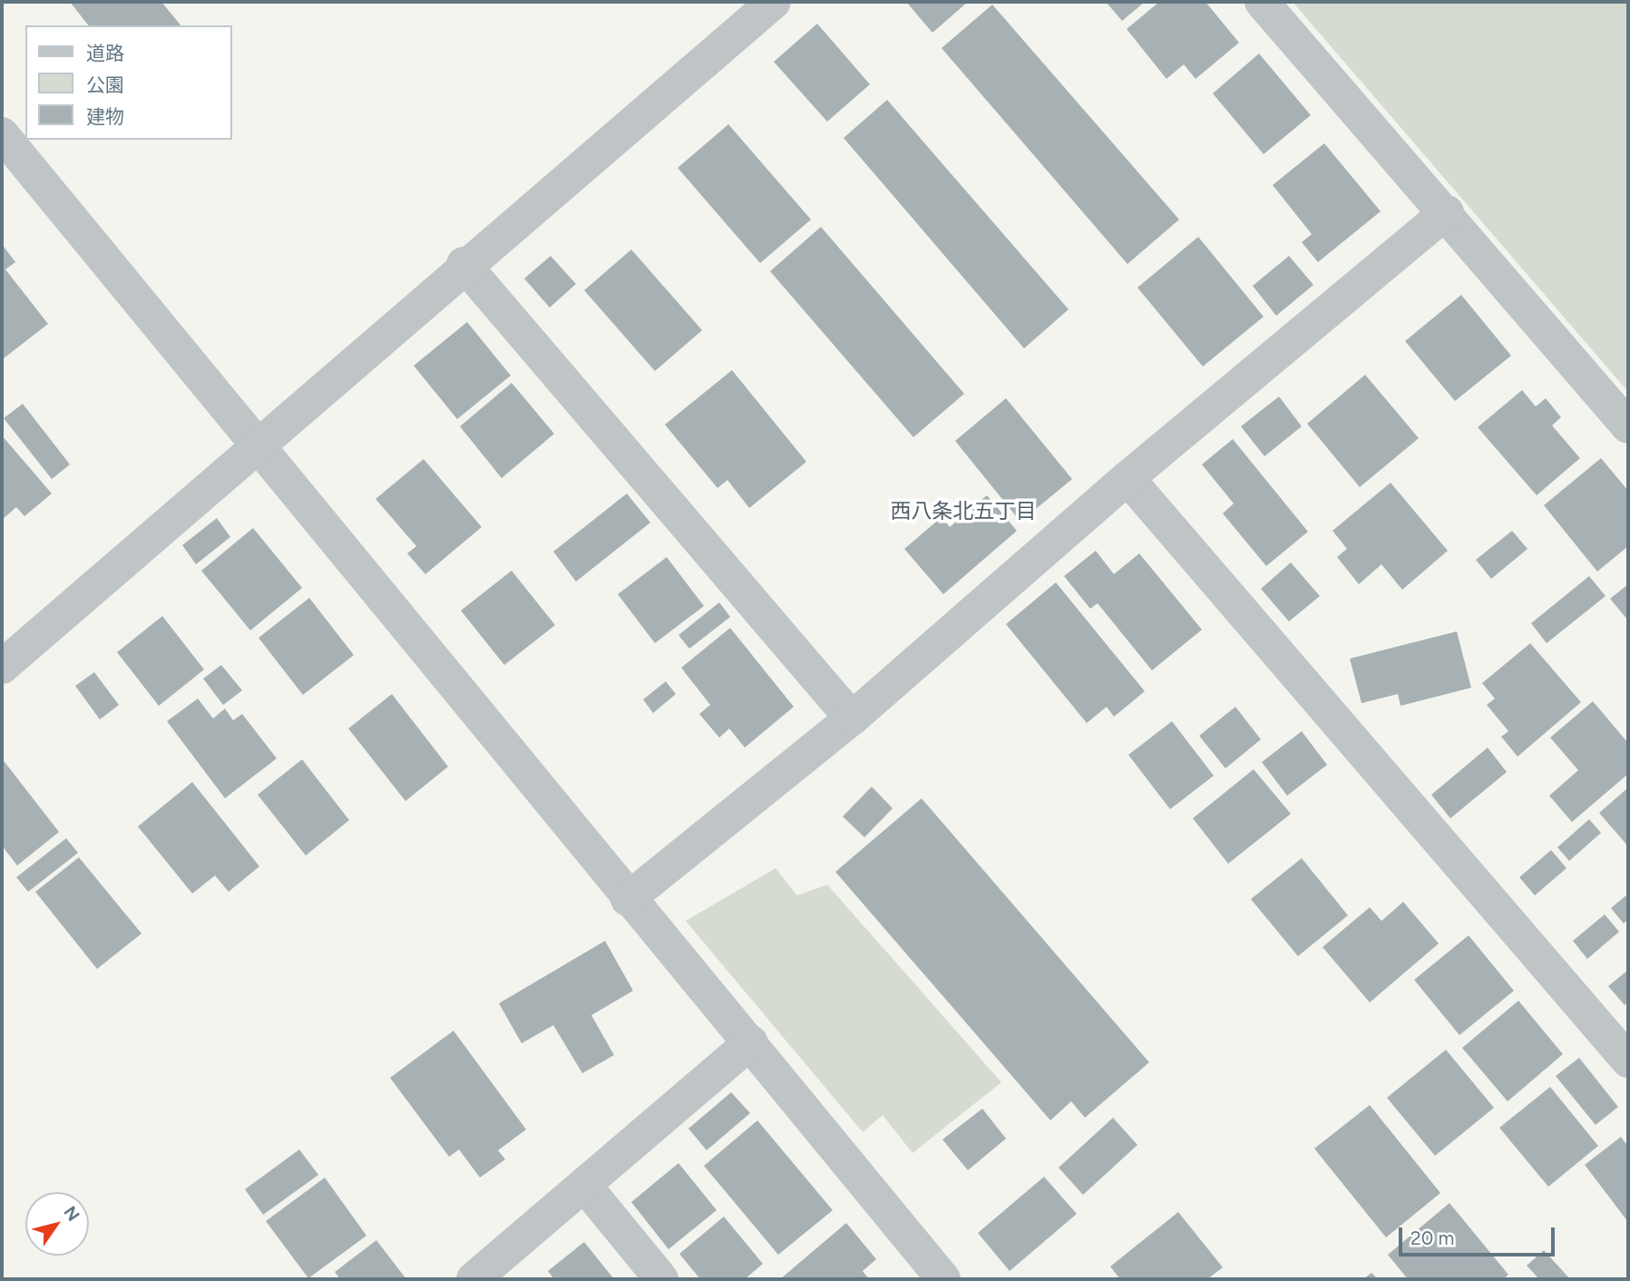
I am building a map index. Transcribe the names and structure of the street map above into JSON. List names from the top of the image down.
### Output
{
  "districts": ["西八条北五丁目"],
  "legend": ["道路", "公園", "建物"],
  "scale_bar": "20 m",
  "north": "top right"
}
